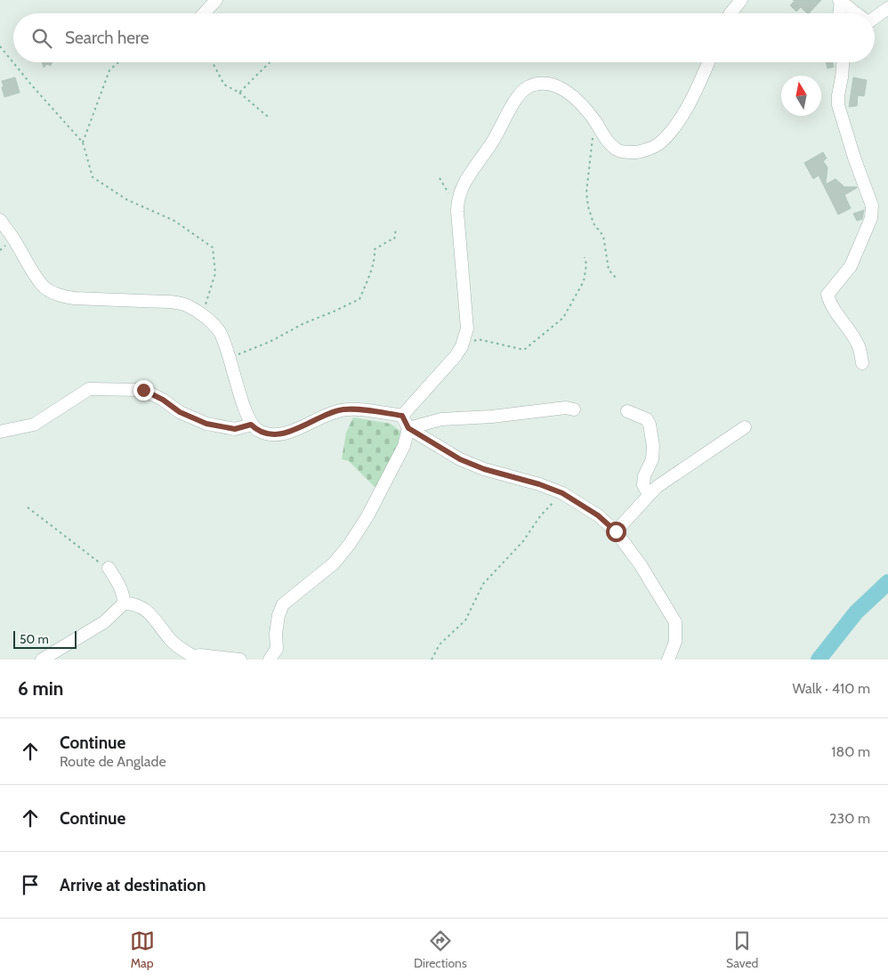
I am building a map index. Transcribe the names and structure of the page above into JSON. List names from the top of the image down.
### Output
{
  "scale_bar": "50 m",
  "north": "top",
  "page": {
    "search": "Search here",
    "scale": "50 m",
    "heading": ["6 min", "Walk · 410 m"],
    "list": [
      ["Continue", "Route de Anglade", "180 m"],
      ["Continue", "230 m"],
      "Arrive at destination"
    ],
    "nav": ["Map", "Directions", "Saved"]
  }
}
